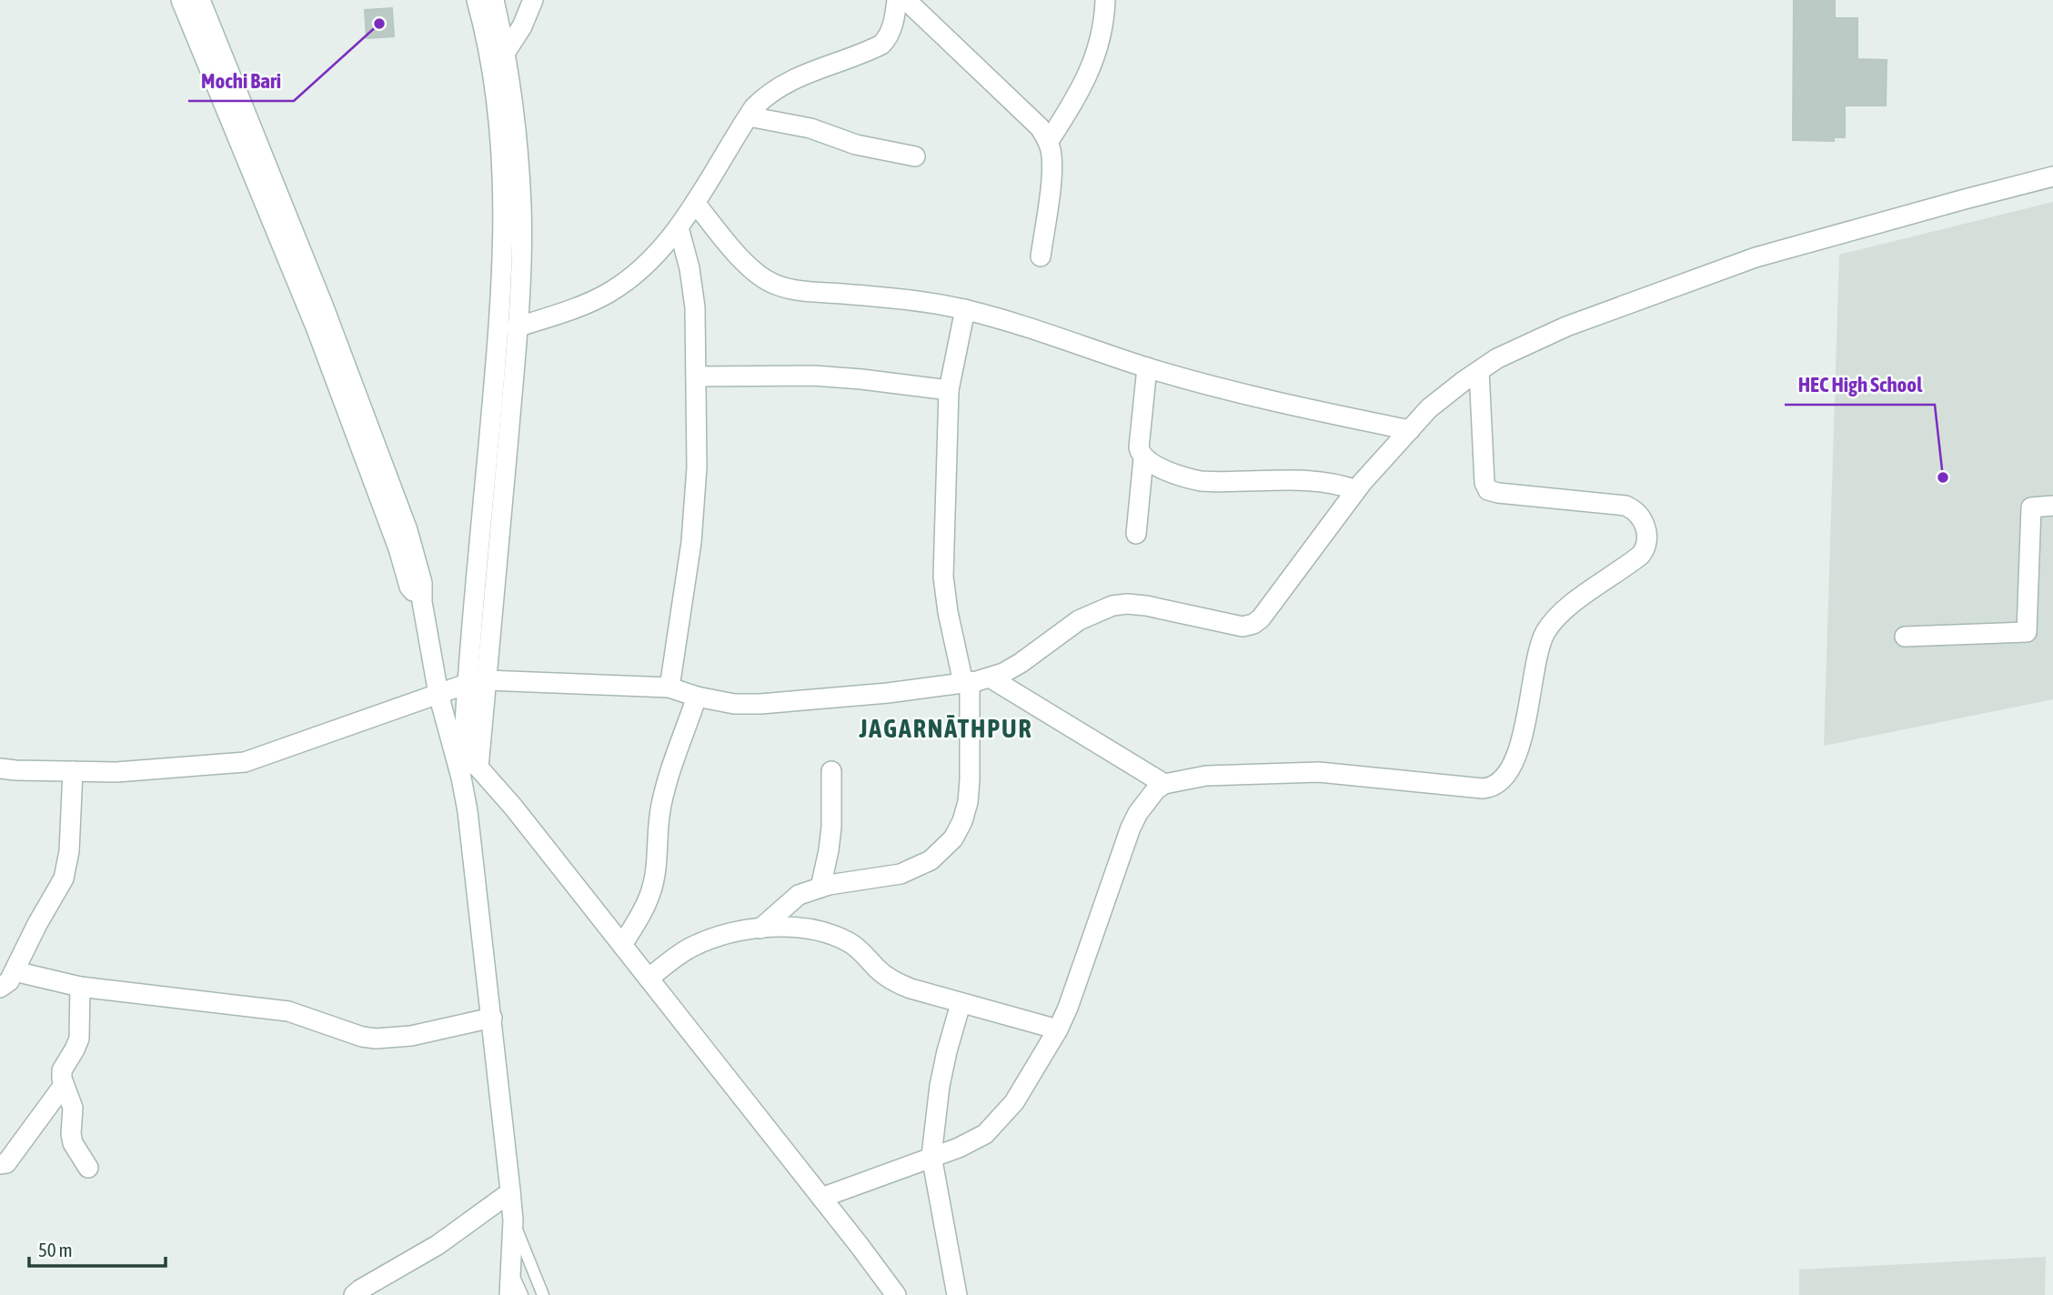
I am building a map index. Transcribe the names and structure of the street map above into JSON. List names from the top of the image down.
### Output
{
  "districts": ["JAGARNĀTHPUR"],
  "places": ["Mochi Bari", "HEC High School"],
  "scale_bar": "50 m"
}
